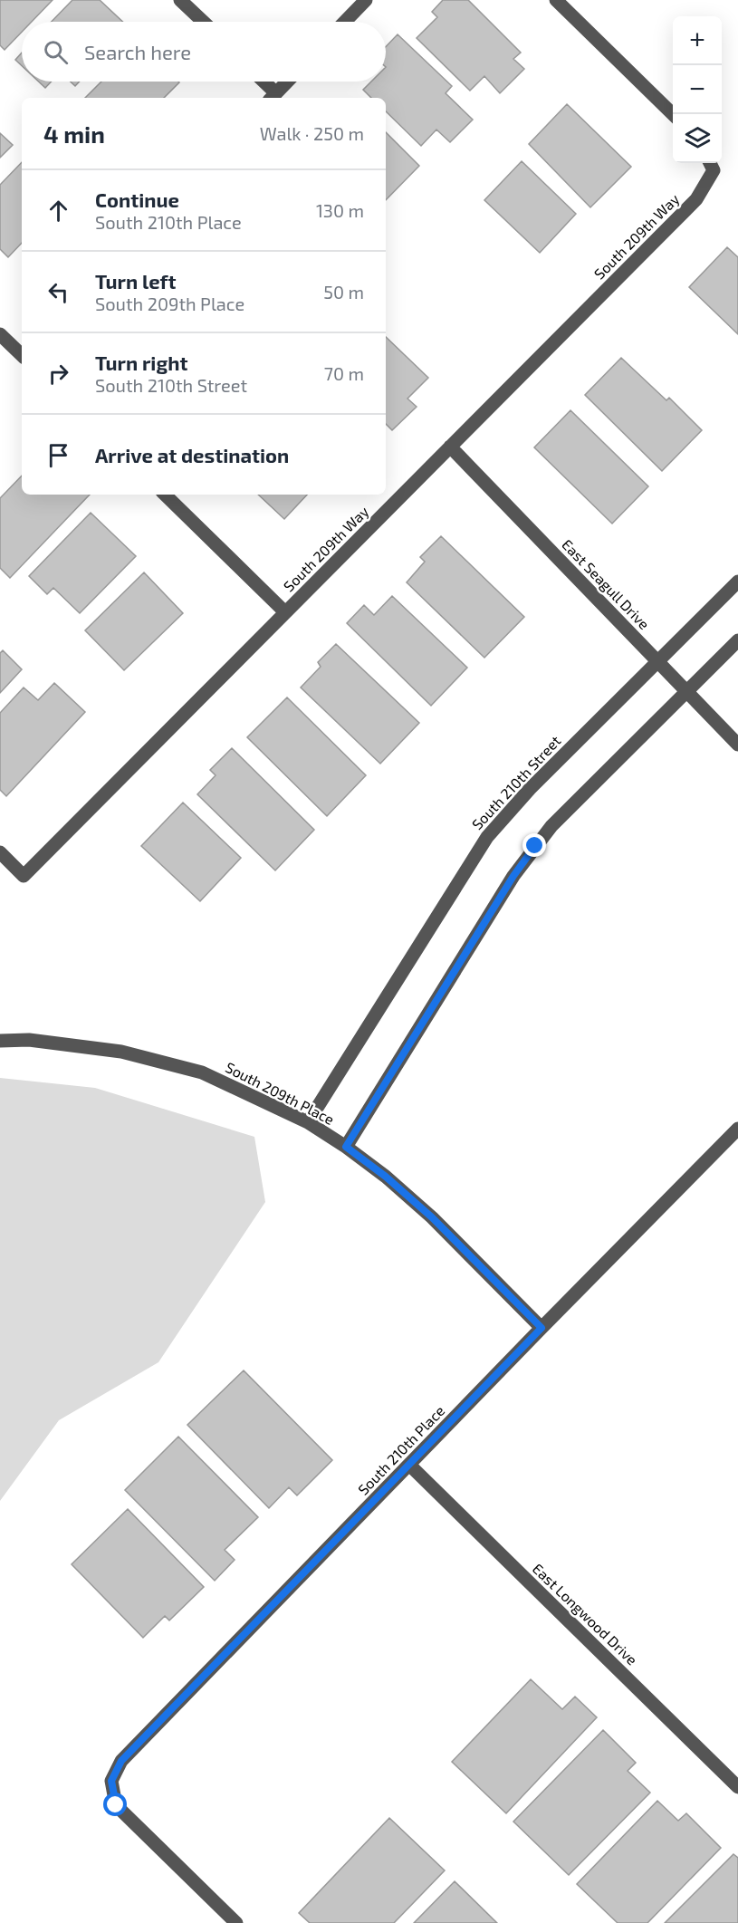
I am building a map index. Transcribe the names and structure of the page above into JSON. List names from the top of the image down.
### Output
{
  "streets": {
    "street": [
      "South 209th Way",
      "East Seagull Drive",
      "South 210th Street",
      "South 209th Place",
      "South 210th Place",
      "East Longwood Drive"
    ]
  },
  "crossings": [
    ["South 209th Way", "East Seagull Drive"],
    ["East Seagull Drive", "South 210th Street"],
    ["South 210th Street", "South 209th Place"],
    ["South 209th Place", "South 210th Place"],
    ["South 210th Place", "East Longwood Drive"]
  ],
  "page": {
    "map_buttons": ["+", "−"],
    "search": "Search here",
    "heading": ["4 min", "Walk · 250 m"],
    "list": [
      ["Continue", "South 210th Place", "130 m"],
      ["Turn left", "South 209th Place", "50 m"],
      ["Turn right", "South 210th Street", "70 m"],
      "Arrive at destination"
    ]
  }
}
